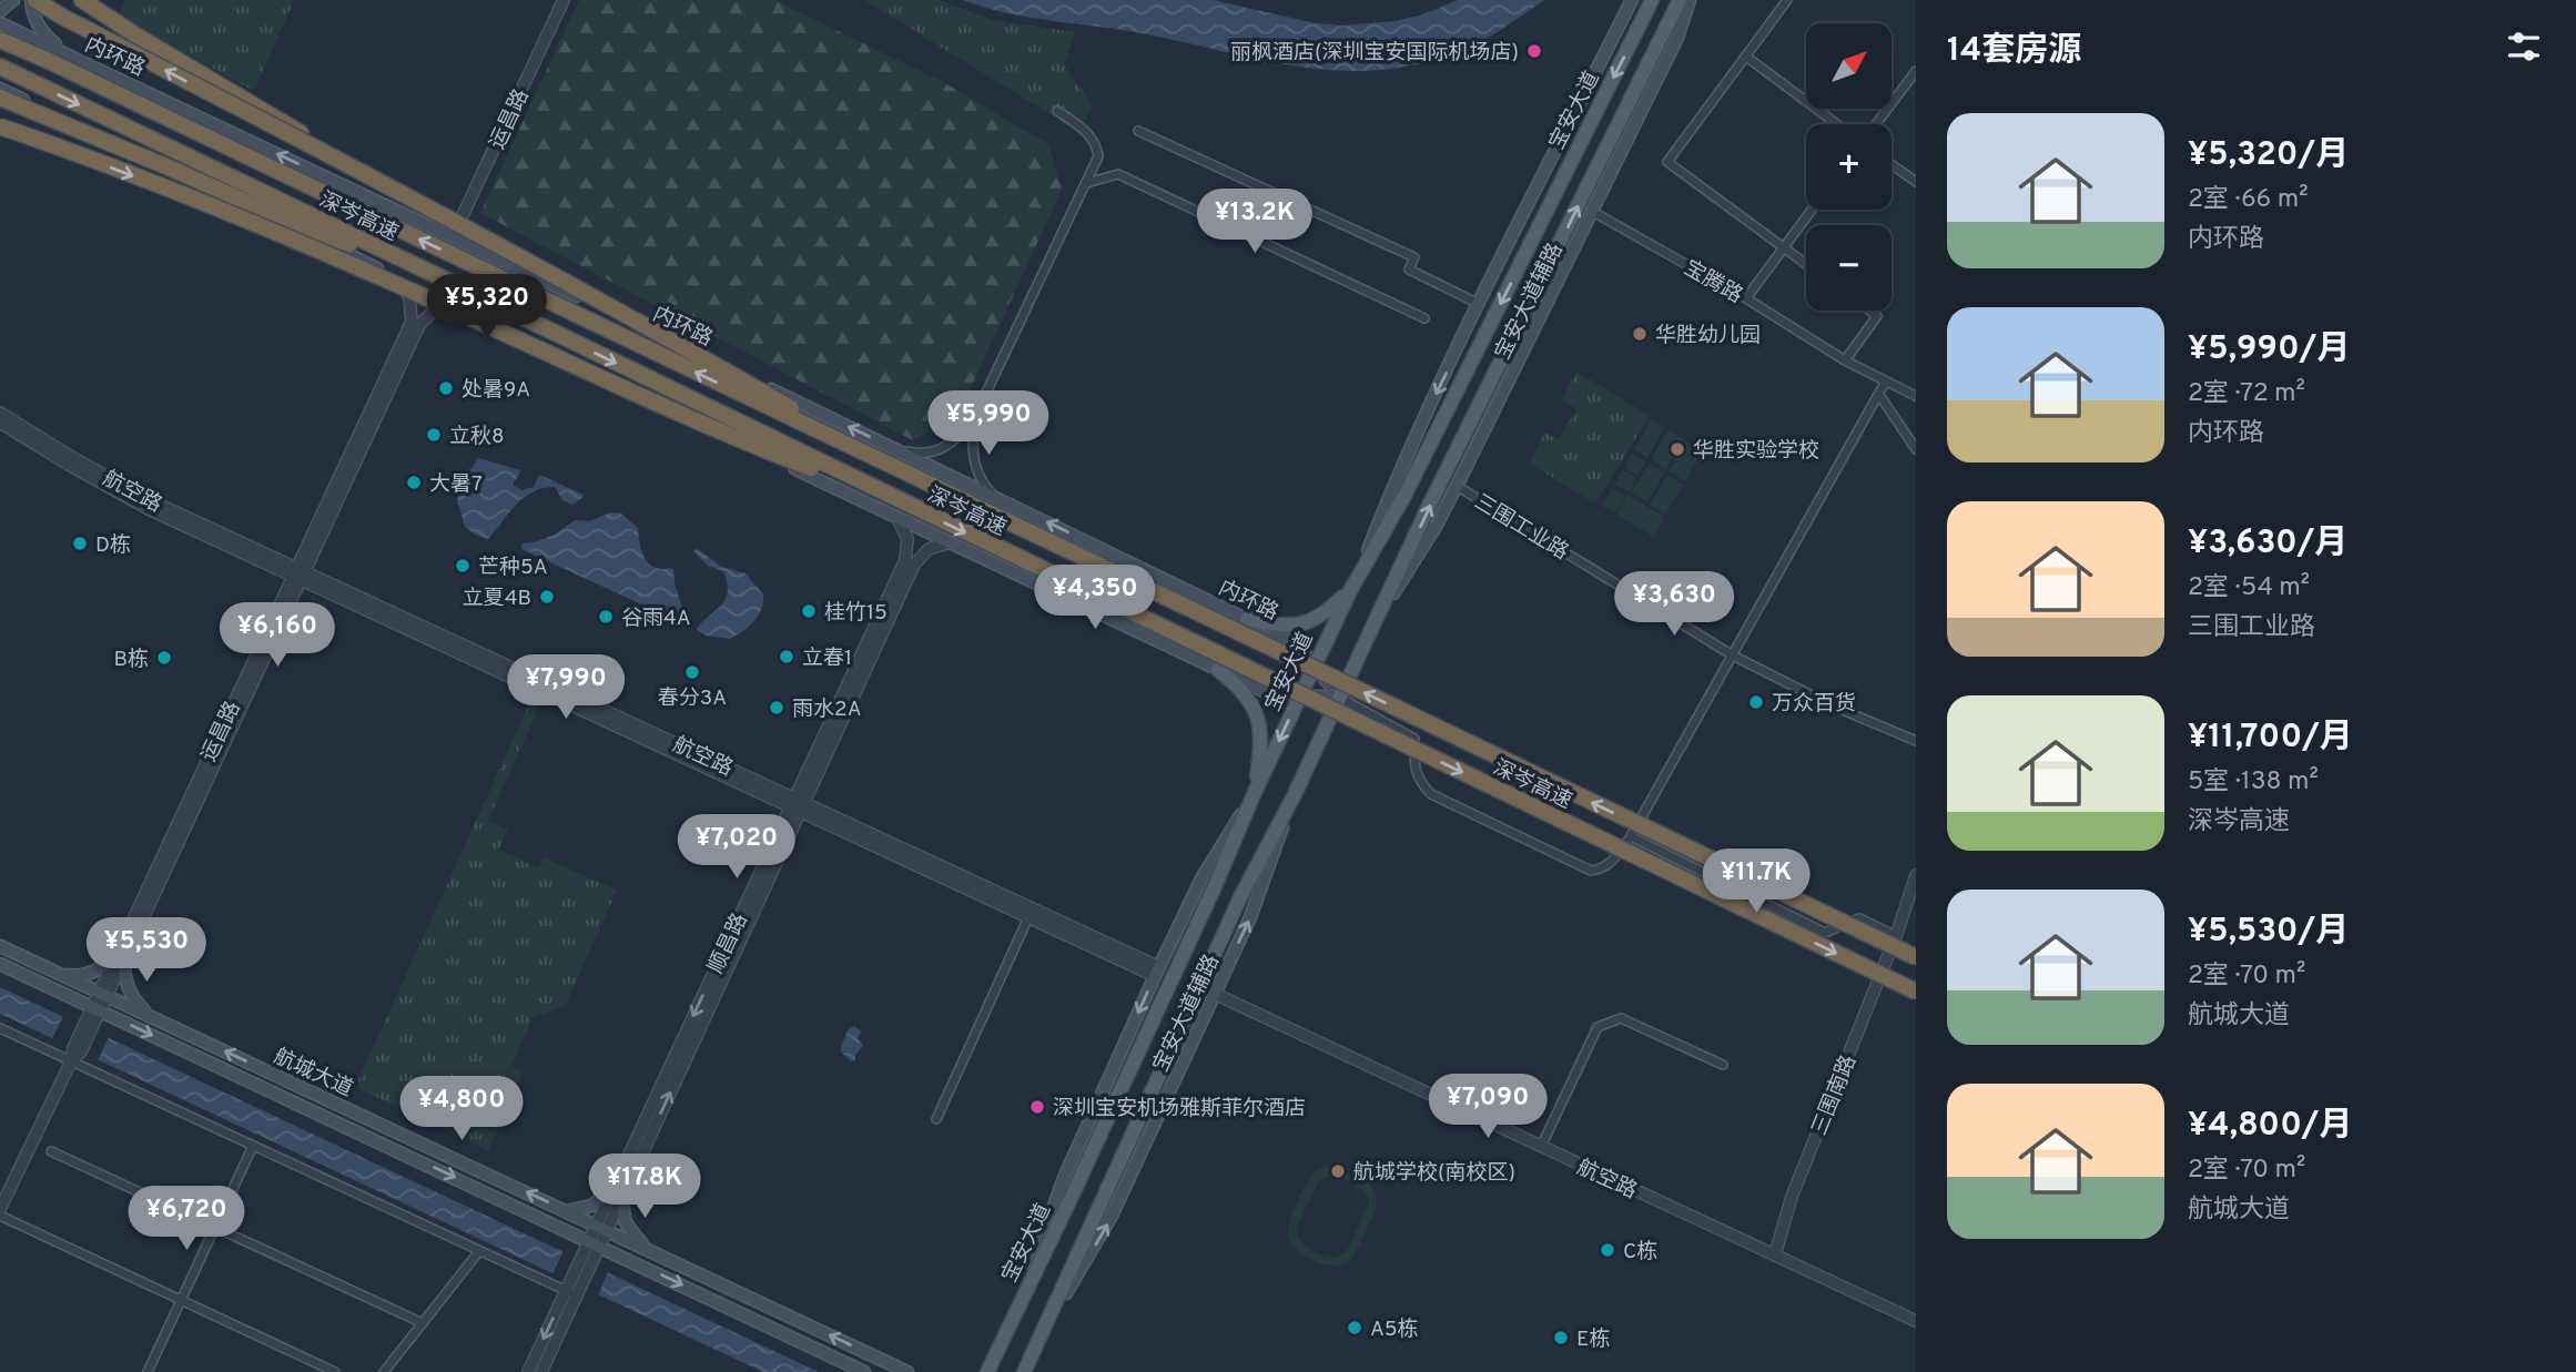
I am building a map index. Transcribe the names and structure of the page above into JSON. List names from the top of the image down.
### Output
{
  "streets": {
    "highway": ["深岑高速"],
    "main road": [
      "内环路",
      "宝安大道",
      "宝安大道辅路",
      "航城大道"
    ],
    "street": [
      "运昌路",
      "宝腾路",
      "航空路",
      "三围工业路",
      "顺昌路",
      "三围南路"
    ]
  },
  "crossings": [
    ["内环路", "宝安大道"],
    ["内环路", "运昌路"],
    ["宝安大道", "宝安大道辅路"],
    ["运昌路", "航空路"],
    ["运昌路", "航城大道"],
    ["宝腾路", "宝安大道辅路"],
    ["宝安大道辅路", "航空路"],
    ["宝安大道辅路", "三围工业路"],
    ["航空路", "顺昌路"],
    ["航空路", "三围南路"],
    ["顺昌路", "航城大道"]
  ],
  "places": [
    "丽枫酒店(深圳宝安国际机场店)",
    "华胜幼儿园",
    "处暑9A",
    "立秋8",
    "华胜实验学校",
    "大暑7",
    "D栋",
    "芒种5A",
    "立夏4B",
    "桂竹15",
    "谷雨4A",
    "立春1",
    "B栋",
    "春分3A",
    "万众百货",
    "雨水2A",
    "深圳宝安机场雅斯菲尔酒店",
    "航城学校(南校区)",
    "C栋",
    "A5栋",
    "E栋"
  ],
  "north": "top right",
  "page": {
    "heading": "14套房源",
    "map_buttons": ["+", "−"],
    "list": [
      {
        "name": "¥5,320/月",
        "note": "2室 · 66 m² · 内环路"
      },
      {
        "name": "¥5,990/月",
        "note": "2室 · 72 m² · 内环路"
      },
      {
        "name": "¥3,630/月",
        "note": "2室 · 54 m² · 三围工业路"
      },
      {
        "name": "¥11,700/月",
        "note": "5室 · 138 m² · 深岑高速"
      },
      {
        "name": "¥5,530/月",
        "note": "2室 · 70 m² · 航城大道"
      },
      {
        "name": "¥4,800/月",
        "note": "2室 · 70 m² · 航城大道"
      }
    ],
    "price": [
      "¥13.2K",
      "¥5,320",
      "¥5,990",
      "¥4,350",
      "¥3,630",
      "¥6,160",
      "¥7,990",
      "¥7,020",
      "¥11.7K",
      "¥5,530",
      "¥7,090",
      "¥4,800",
      "¥17.8K",
      "¥6,720"
    ]
  }
}
